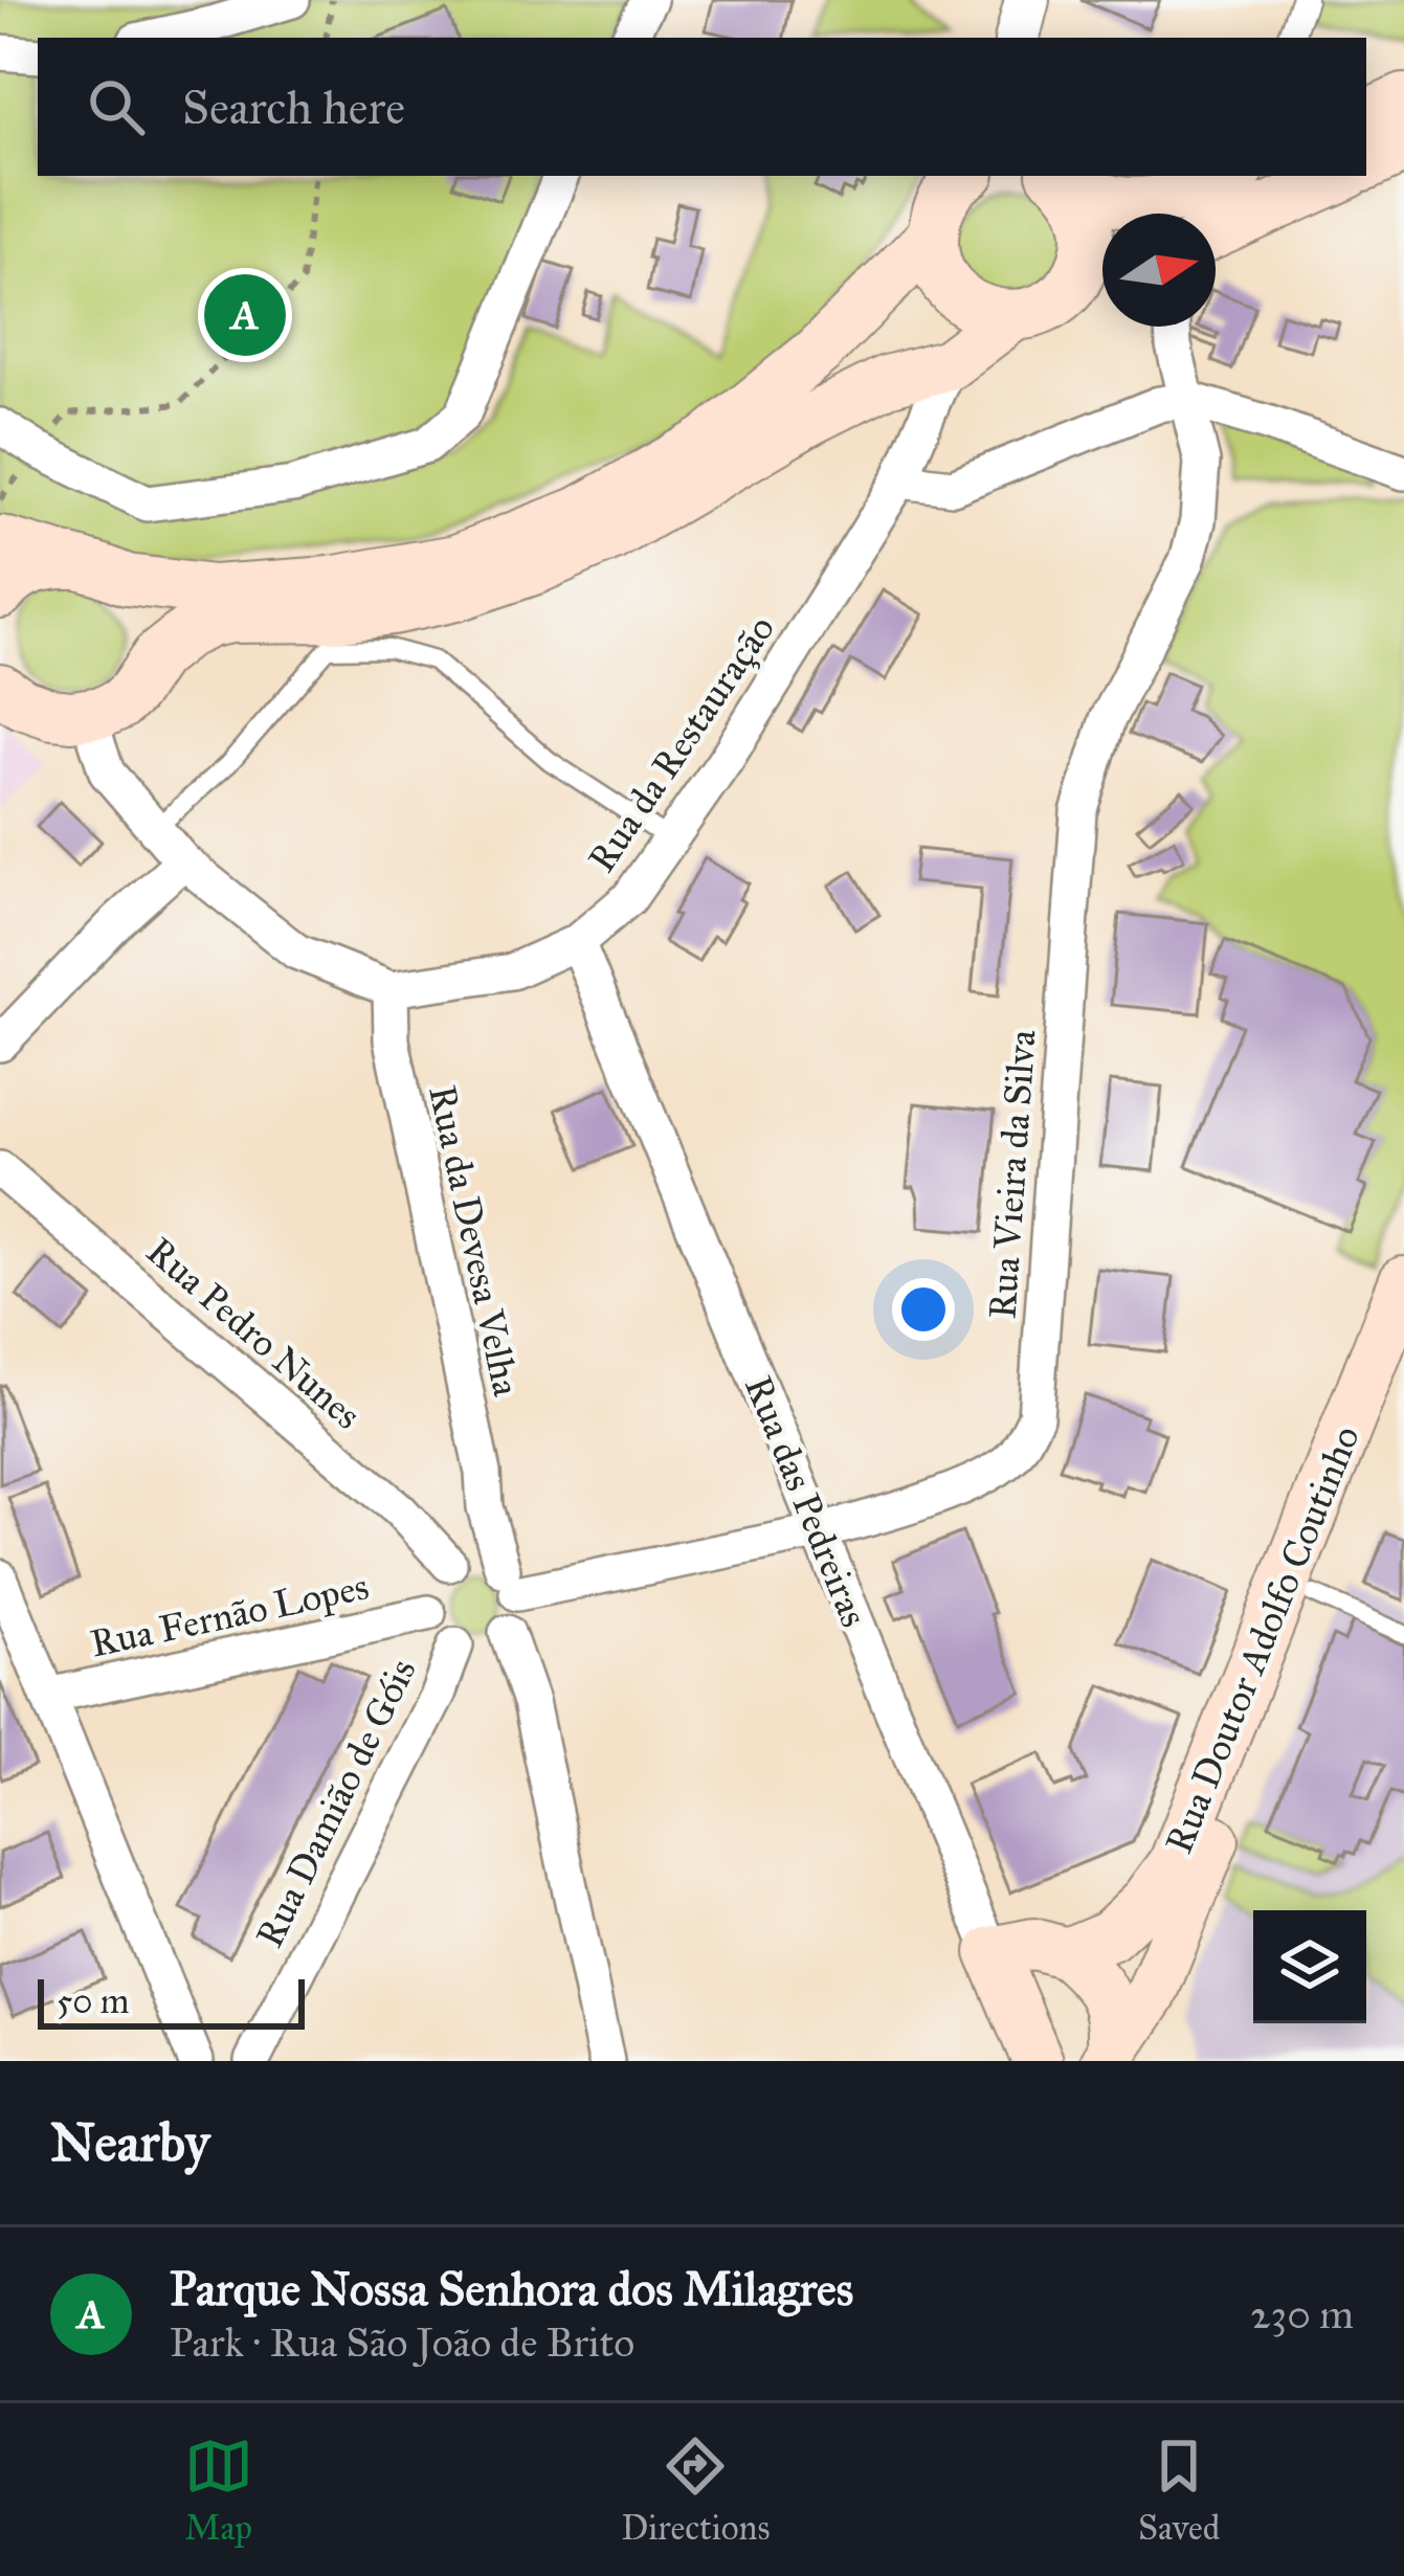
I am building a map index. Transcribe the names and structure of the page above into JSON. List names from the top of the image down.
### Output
{
  "streets": {
    "main road": ["Rua das Pedreiras", "Rua Doutor Adolfo Coutinho"],
    "street": [
      "Rua da Restauração",
      "Rua Vieira da Silva",
      "Rua da Devesa Velha",
      "Rua Pedro Nunes",
      "Rua Fernão Lopes",
      "Rua Damião de Góis"
    ]
  },
  "crossings": [
    ["Rua da Restauração", "Rua da Devesa Velha"],
    ["Rua da Restauração", "Rua das Pedreiras"],
    ["Rua Vieira da Silva", "Rua da Devesa Velha"],
    ["Rua Vieira da Silva", "Rua Pedro Nunes"],
    ["Rua Vieira da Silva", "Rua das Pedreiras"],
    ["Rua Vieira da Silva", "Rua Fernão Lopes"],
    ["Rua Vieira da Silva", "Rua Damião de Góis"],
    ["Rua da Devesa Velha", "Rua Pedro Nunes"],
    ["Rua da Devesa Velha", "Rua Fernão Lopes"],
    ["Rua da Devesa Velha", "Rua Damião de Góis"],
    ["Rua Pedro Nunes", "Rua Fernão Lopes"],
    ["Rua Pedro Nunes", "Rua Damião de Góis"],
    ["Rua Fernão Lopes", "Rua Damião de Góis"]
  ],
  "scale_bar": "50 m",
  "north": "right",
  "page": {
    "search": "Search here",
    "pins": "A",
    "scale": "50 m",
    "heading": "Nearby",
    "list": [
      {
        "mark": "A",
        "name": "Parque Nossa Senhora dos Milagres",
        "note": "Park · Rua São João de Brito",
        "value": "230 m"
      }
    ],
    "nav": ["Map", "Directions", "Saved"]
  }
}
